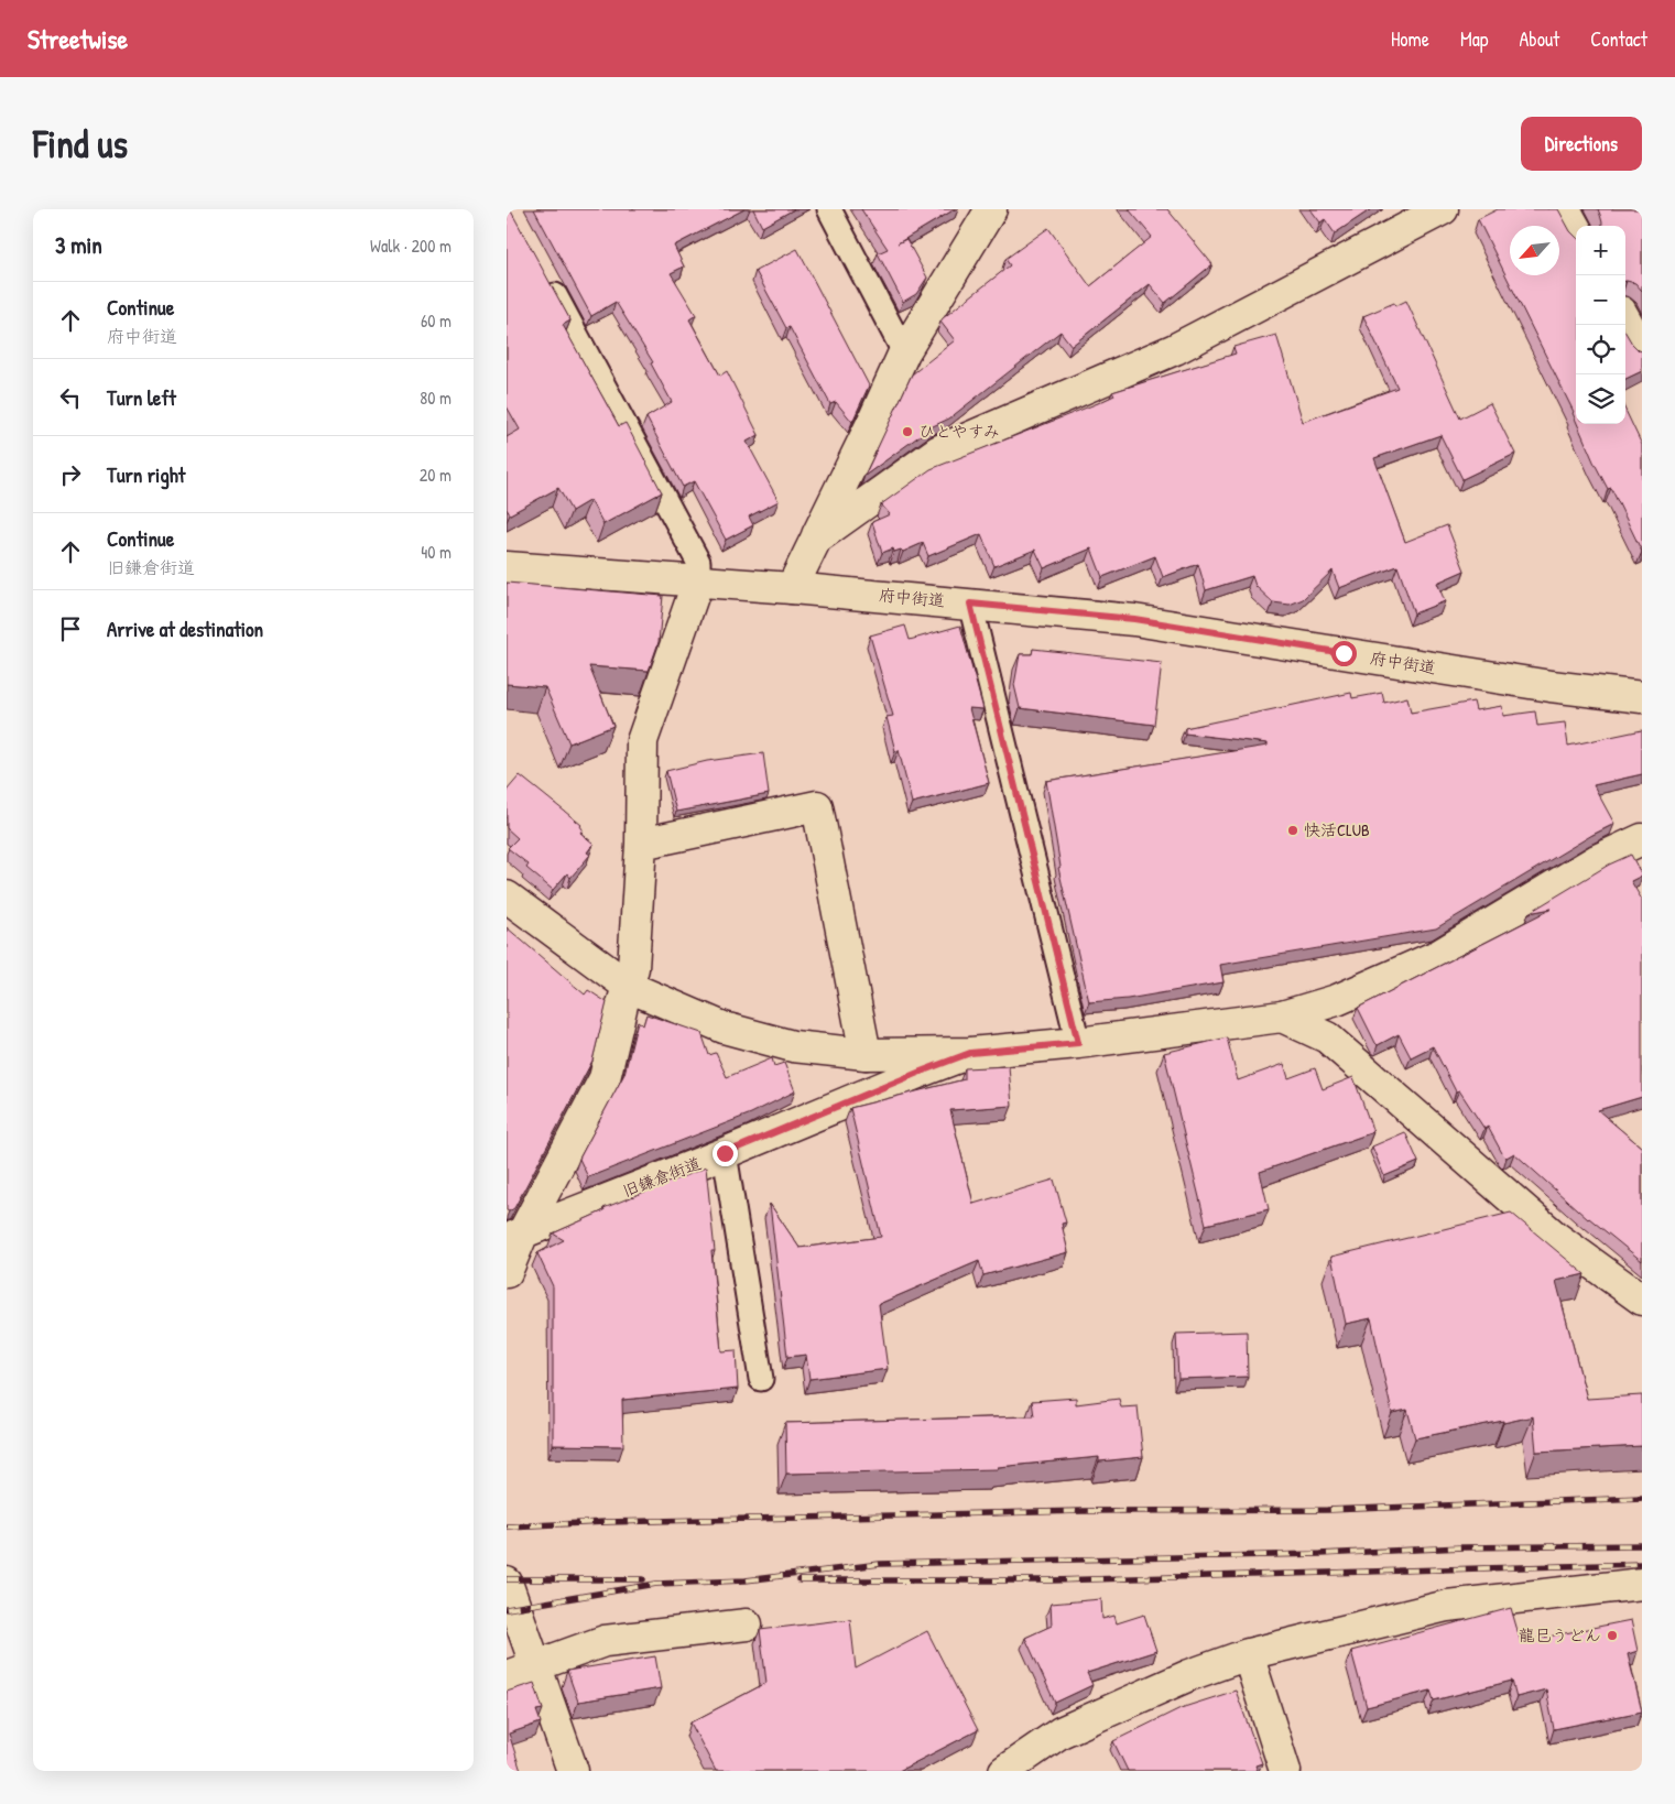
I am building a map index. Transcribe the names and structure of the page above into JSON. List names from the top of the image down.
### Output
{
  "streets": {
    "street": ["府中街道", "旧鎌倉街道"]
  },
  "places": ["ひとやすみ", "快活CLUB", "龍巳うどん"],
  "north": "bottom left",
  "page": {
    "header": "Streetwise",
    "nav": [
      "Home",
      "Map",
      "About",
      "Contact"
    ],
    "buttons": "Directions",
    "title": "Find us",
    "heading": ["3 min", "Walk · 200 m"],
    "map_buttons": ["+", "−"],
    "list": [
      ["Continue", "府中街道", "60 m"],
      ["Turn left", "80 m"],
      ["Turn right", "20 m"],
      ["Continue", "旧鎌倉街道", "40 m"],
      "Arrive at destination"
    ]
  }
}
